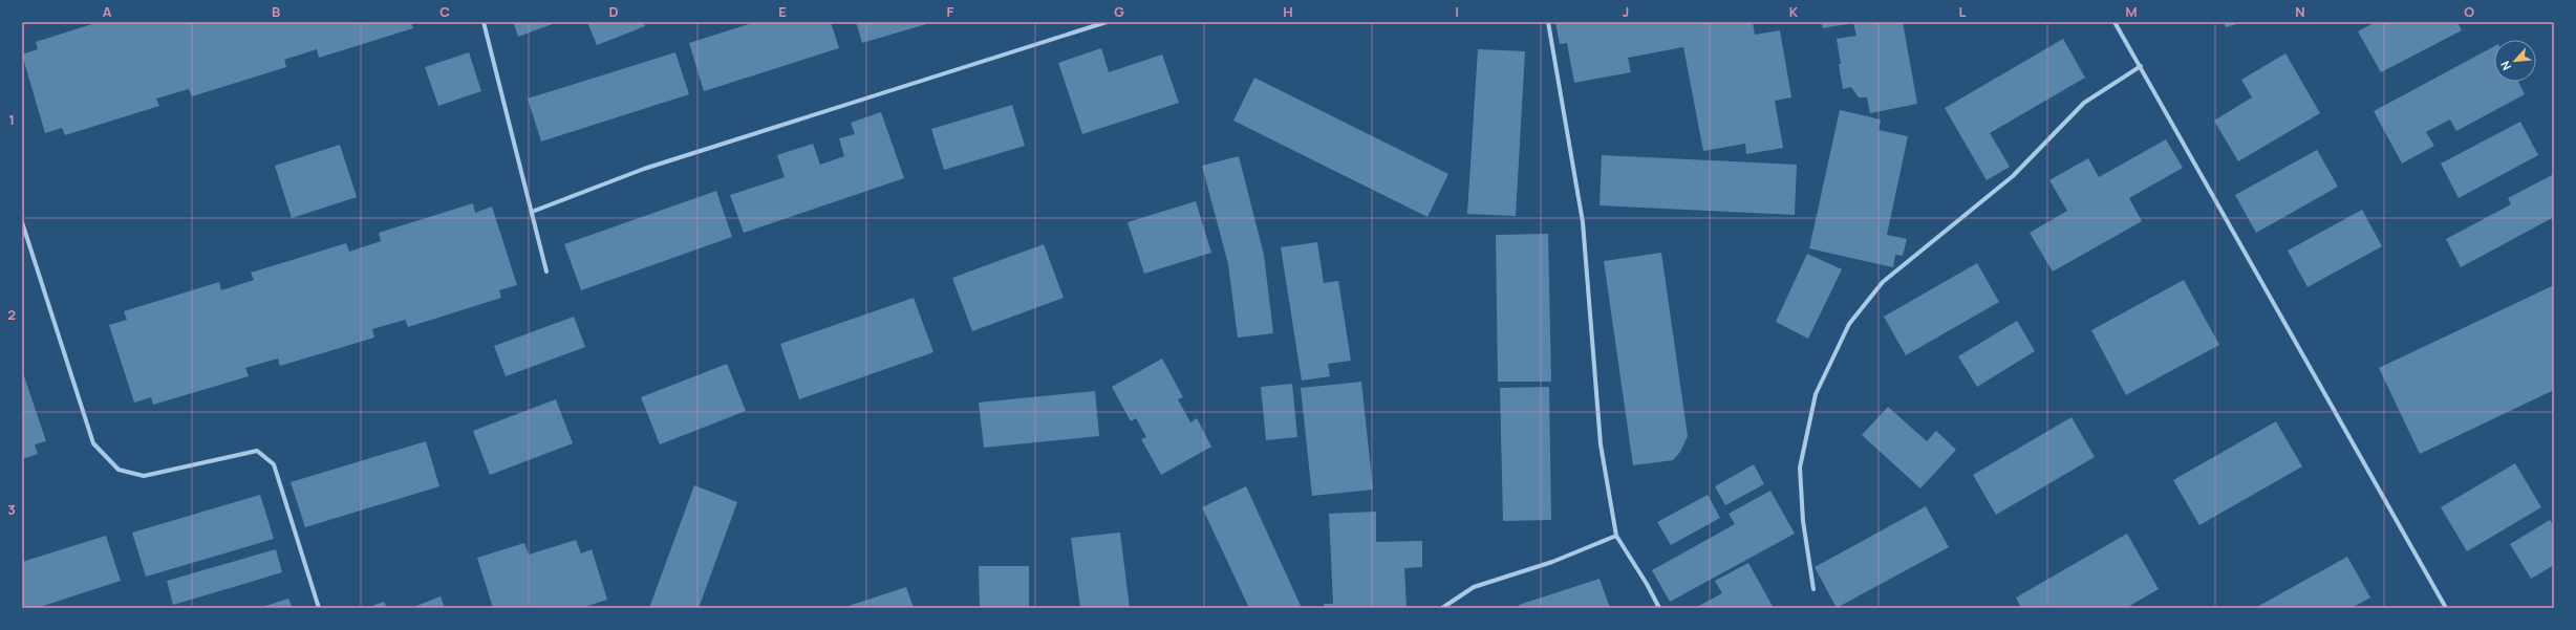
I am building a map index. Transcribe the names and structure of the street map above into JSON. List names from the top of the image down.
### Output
{
  "north": "bottom left",
  "grid": {
    "columns": [
      "A",
      "B",
      "C",
      "D",
      "E",
      "F",
      "G",
      "H",
      "I",
      "J",
      "K",
      "L",
      "M",
      "N",
      "O"
    ],
    "rows": ["1", "2", "3"]
  }
}
